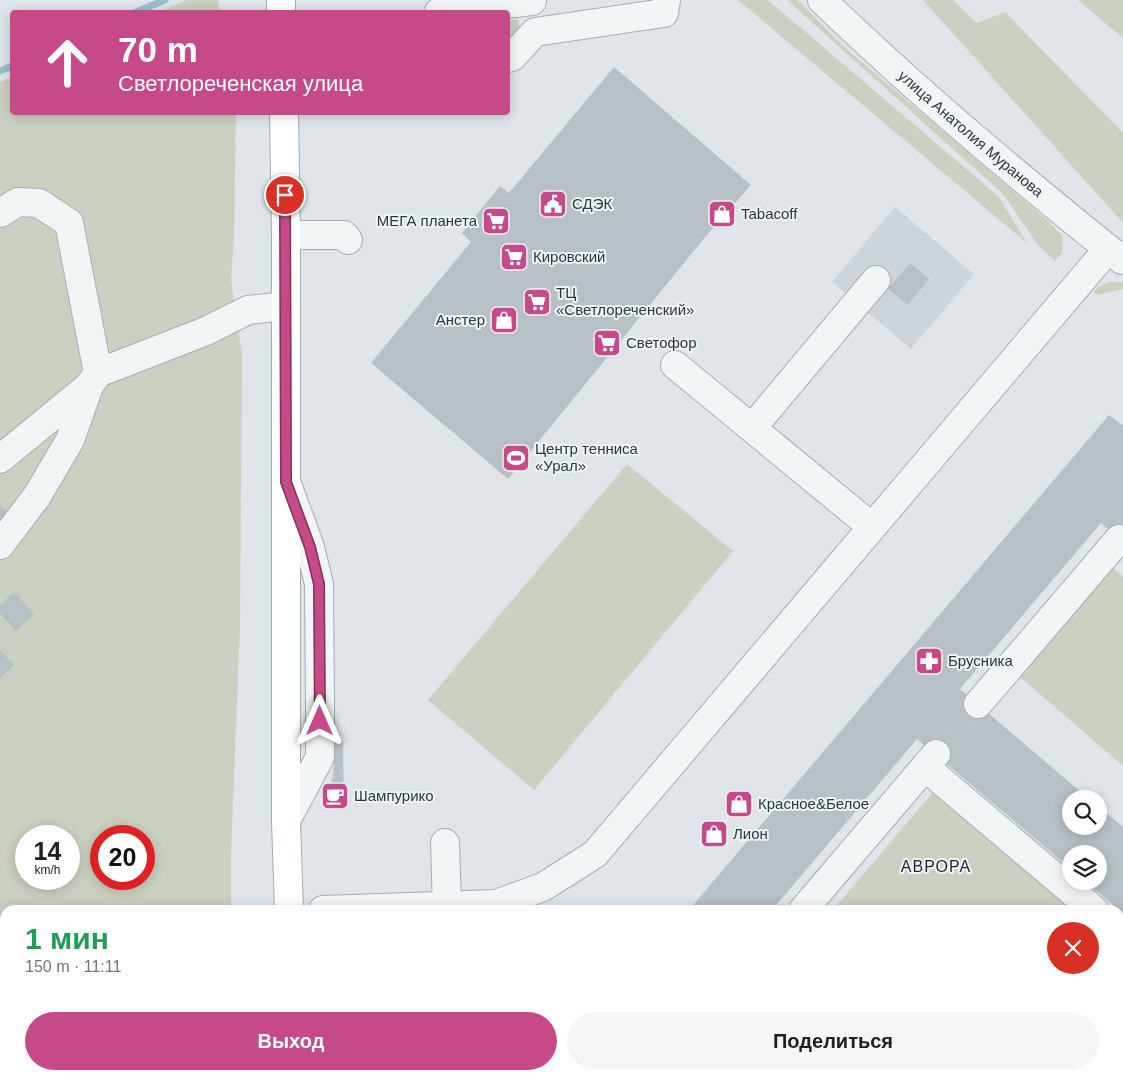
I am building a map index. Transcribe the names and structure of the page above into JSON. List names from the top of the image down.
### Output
{
  "streets": {
    "street": ["улица Анатолия Муранова"]
  },
  "districts": ["АВРОРА"],
  "places": {
    "public building": ["СДЭК"],
    "shop": [
      "Tabacoff",
      "Анстер",
      "Красное&Белое",
      "Лион"
    ],
    "supermarket": [
      "МЕГА планета",
      "Кировский",
      "ТЦ «Светлореченский»",
      "Светофор"
    ],
    "sports": ["Центр тенниса «Урал»"],
    "pharmacy": ["Брусника"],
    "cafe": ["Шампурико"]
  },
  "page": {
    "turn": ["70 m", "Светлореченская улица"],
    "speed": "14 km/h",
    "limit": "20",
    "heading": ["1 мин", "150 m · 11:11"],
    "buttons": ["Выход", "Поделиться"]
  }
}
